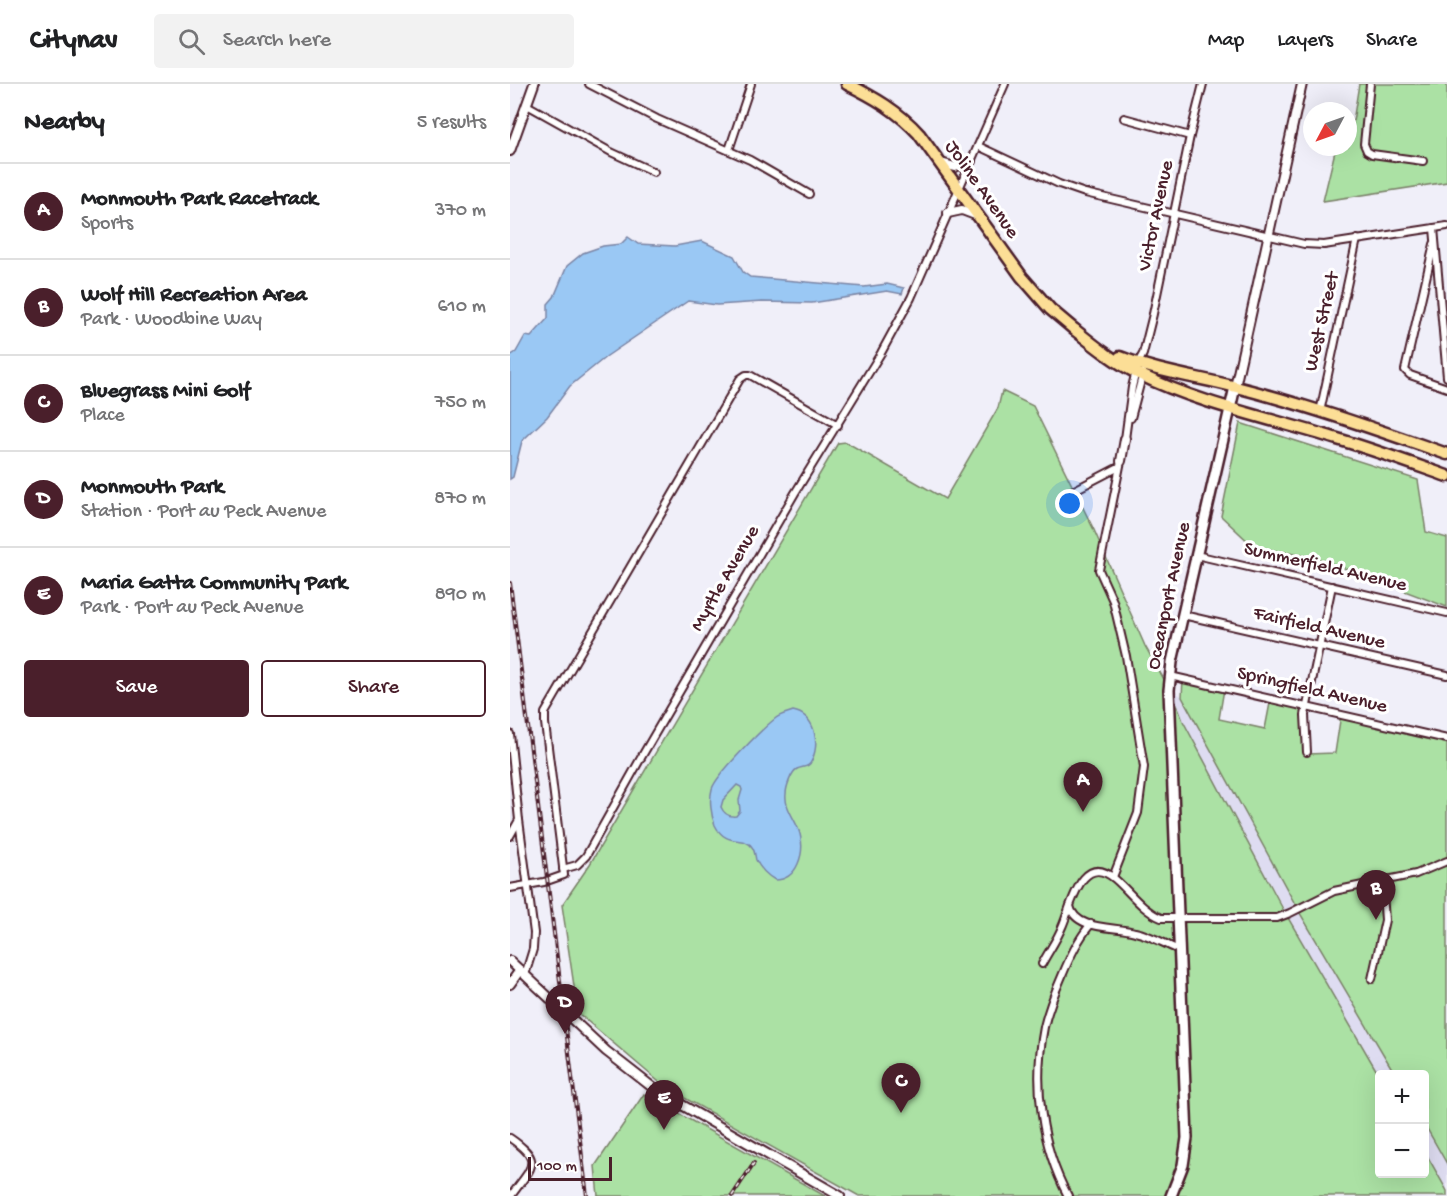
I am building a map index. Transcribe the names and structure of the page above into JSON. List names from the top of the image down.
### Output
{
  "streets": {
    "main road": ["Joline Avenue", "Oceanport Avenue"],
    "street": [
      "Victor Avenue",
      "West Street",
      "Summerfield Avenue",
      "Myrtle Avenue",
      "Fairfield Avenue",
      "Springfield Avenue"
    ]
  },
  "crossings": [
    ["Joline Avenue", "Victor Avenue"],
    ["Joline Avenue", "Myrtle Avenue"],
    ["Summerfield Avenue", "Oceanport Avenue"],
    ["Oceanport Avenue", "Fairfield Avenue"],
    ["Oceanport Avenue", "Springfield Avenue"]
  ],
  "scale_bar": "100 m",
  "north": "bottom left",
  "page": {
    "header": "Citynav",
    "search": "Search here",
    "nav": ["Map", "Layers", "Share"],
    "heading": ["Nearby", "5 results"],
    "list": [
      {
        "mark": "A",
        "name": "Monmouth Park Racetrack",
        "note": "Sports",
        "value": "370 m"
      },
      {
        "mark": "B",
        "name": "Wolf Hill Recreation Area",
        "note": "Park · Woodbine Way",
        "value": "610 m"
      },
      {
        "mark": "C",
        "name": "Bluegrass Mini Golf",
        "note": "Place",
        "value": "750 m"
      },
      {
        "mark": "D",
        "name": "Monmouth Park",
        "note": "Station · Port au Peck Avenue",
        "value": "870 m"
      },
      {
        "mark": "E",
        "name": "Maria Gatta Community Park",
        "note": "Park · Port au Peck Avenue",
        "value": "890 m"
      }
    ],
    "buttons": ["Save", "Share"],
    "pins": [
      "A",
      "B",
      "D",
      "C",
      "E"
    ],
    "map_buttons": ["+", "−"],
    "scale": "100 m"
  }
}
